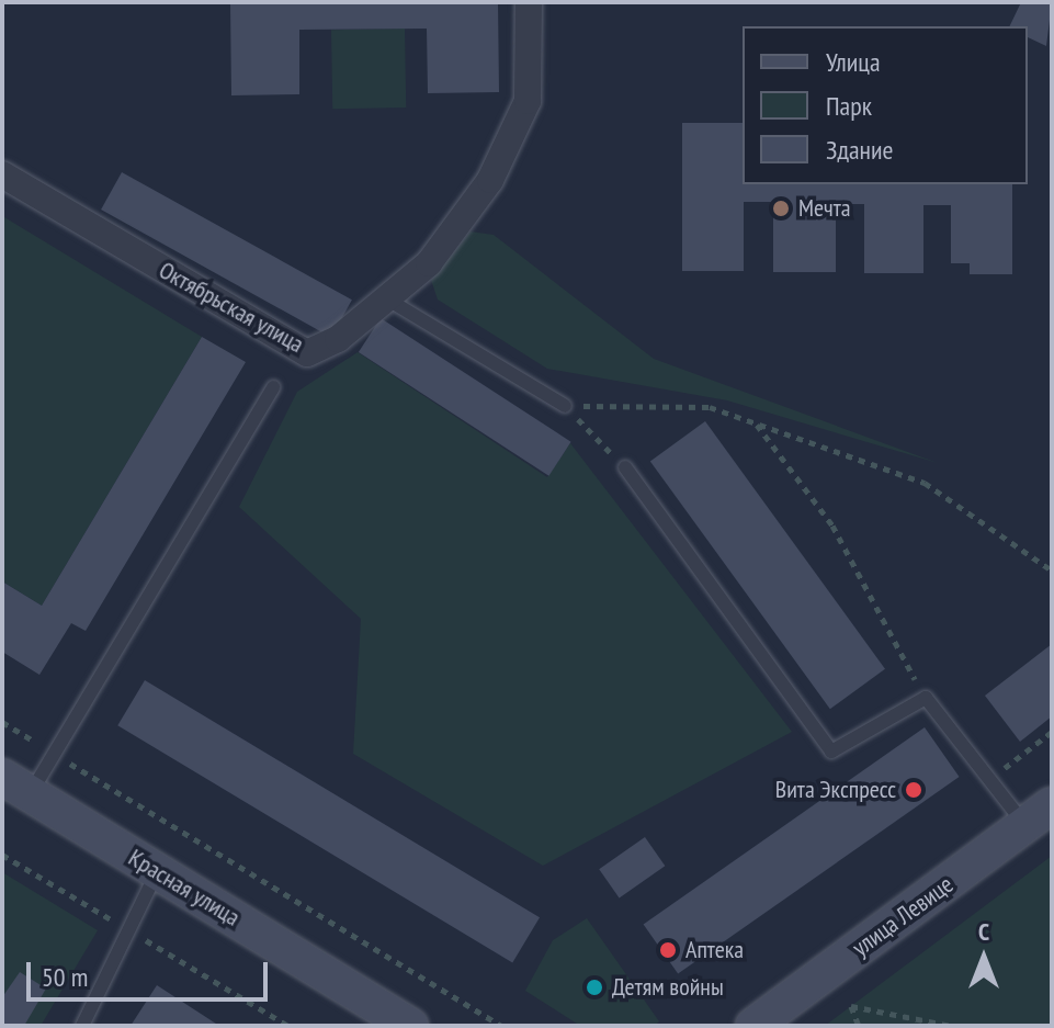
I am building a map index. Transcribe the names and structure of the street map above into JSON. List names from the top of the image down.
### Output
{
  "streets": {
    "street": ["Октябрьская улица", "Красная улица", "улица Левице"]
  },
  "places": [
    "Мечта",
    "Вита Экспресс",
    "Аптека",
    "Детям войны"
  ],
  "legend": ["Улица", "Парк", "Здание"],
  "scale_bar": "50 m",
  "north": "top"
}
